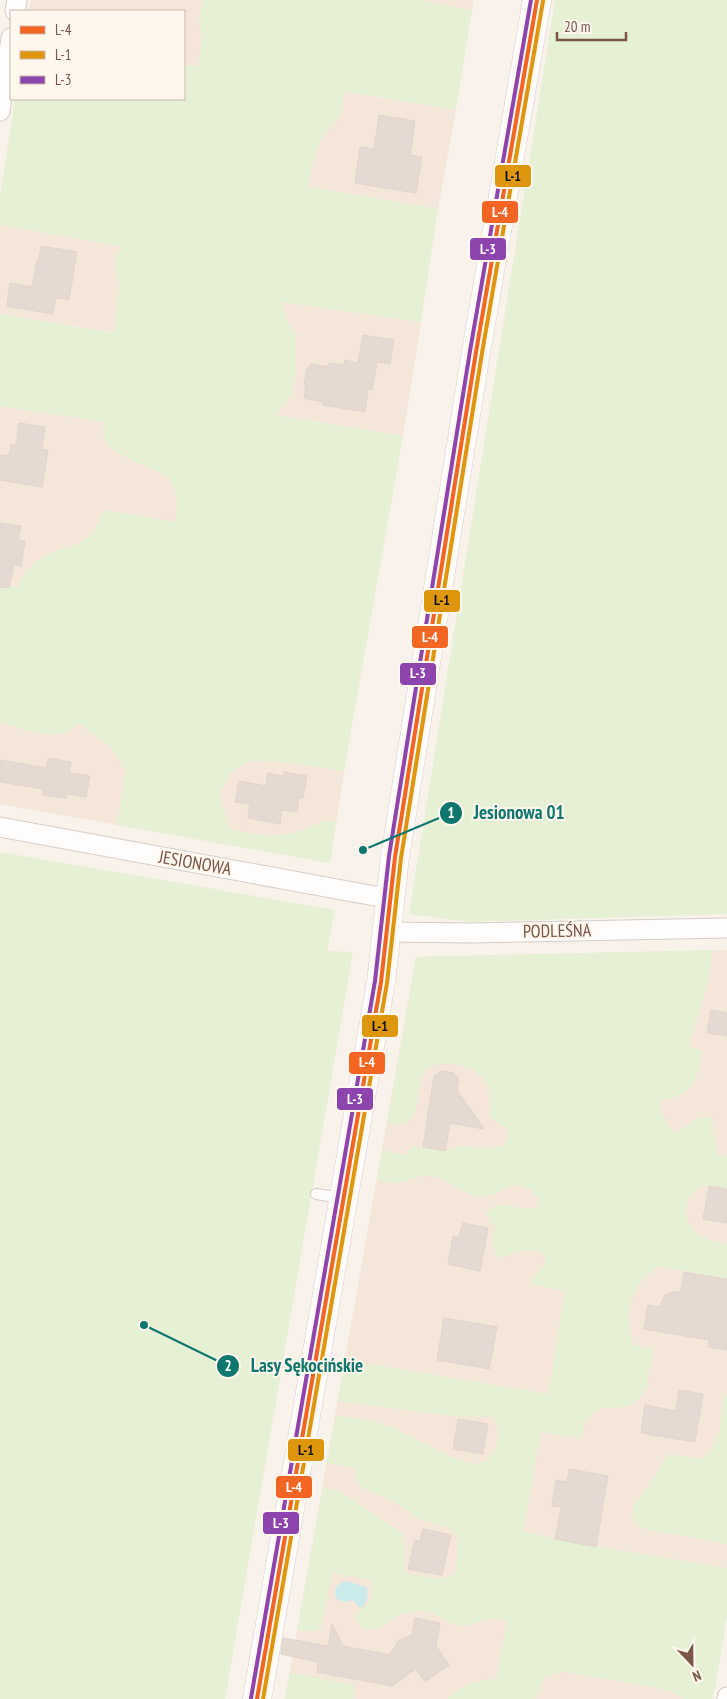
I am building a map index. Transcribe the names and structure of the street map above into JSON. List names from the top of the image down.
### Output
{
  "streets": {
    "street": ["JESIONOWA", "PODLEŚNA"]
  },
  "places": ["Jesionowa 01", "Lasy Sękocińskie"],
  "lines": ["transit line L-4", "transit line L-3", "transit line L-1"],
  "legend": ["L-4", "L-1", "L-3"],
  "scale_bar": "20 m",
  "north": "bottom"
}
